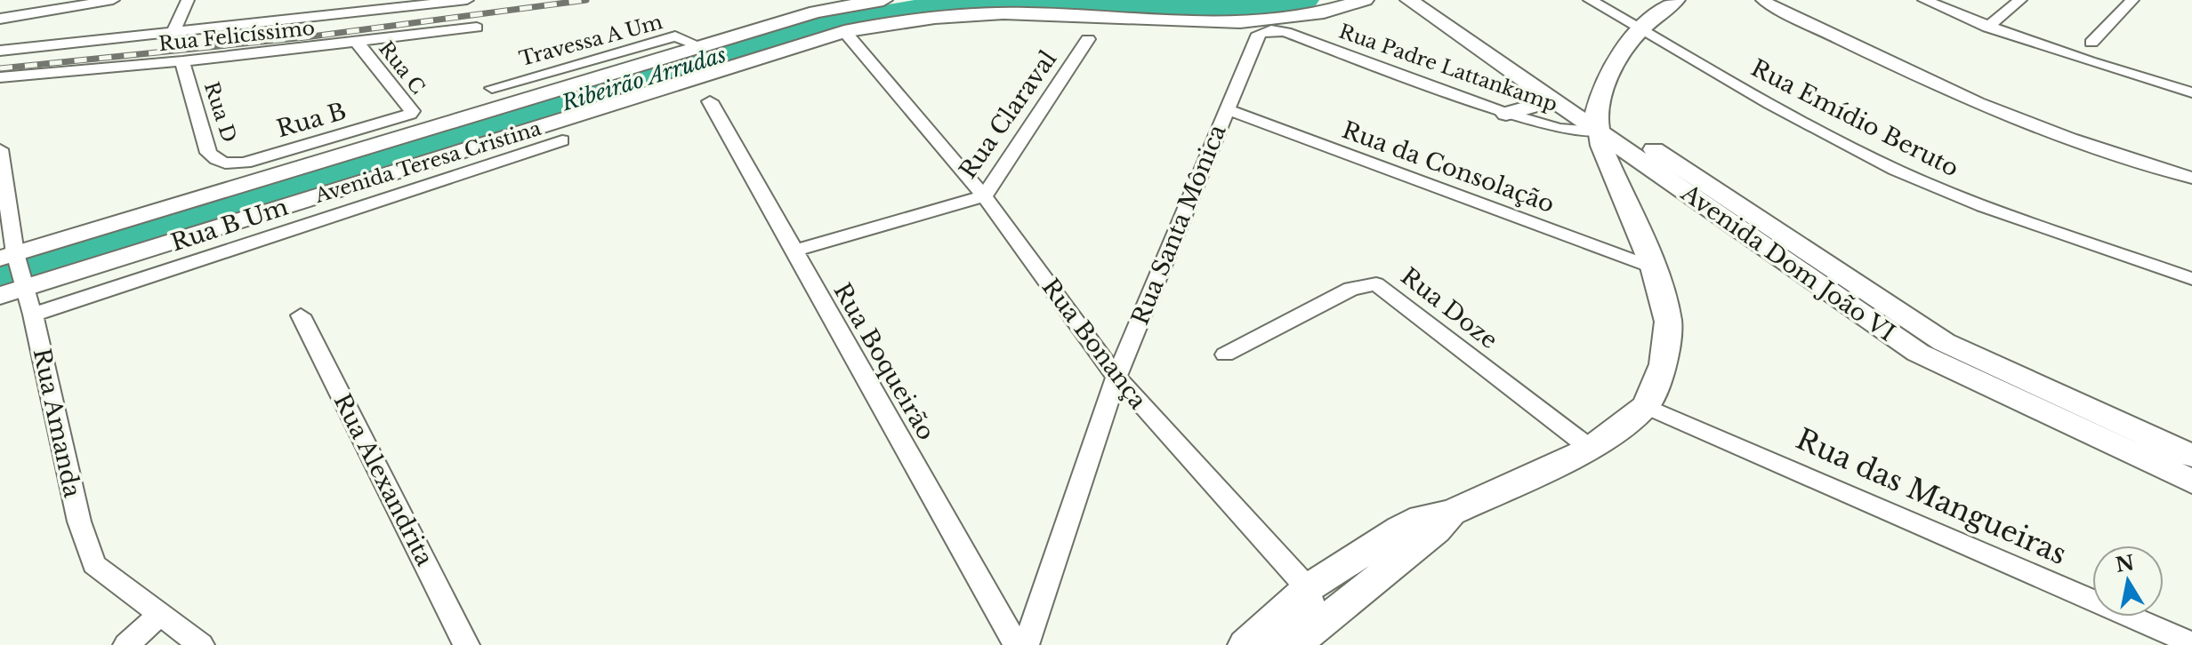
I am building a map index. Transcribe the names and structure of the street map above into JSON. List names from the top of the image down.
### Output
{
  "streets": {
    "main road": ["Avenida Teresa Cristina", "Avenida Dom João VI"],
    "street": [
      "Rua Felicíssimo",
      "Travessa A Um",
      "Rua C",
      "Rua Padre Lattankamp",
      "Rua D",
      "Rua Claraval",
      "Rua Emídio Beruto",
      "Rua B",
      "Rua da Consolação",
      "Rua B Um",
      "Rua Santa Mônica",
      "Rua Doze",
      "Rua Bonança",
      "Rua Boqueirão",
      "Rua Amanda",
      "Rua Alexandrita",
      "Rua das Mangueiras"
    ]
  },
  "crossings": [
    ["Rua Felicíssimo", "Rua C"],
    ["Rua Felicíssimo", "Rua D"],
    ["Travessa A Um", "Avenida Teresa Cristina"],
    ["Rua C", "Rua B"],
    ["Rua Padre Lattankamp", "Rua Santa Mônica"],
    ["Rua Padre Lattankamp", "Avenida Dom João VI"],
    ["Rua D", "Rua B"],
    ["Rua Claraval", "Rua Bonança"],
    ["Rua Claraval", "Rua Boqueirão"],
    ["Avenida Teresa Cristina", "Rua Bonança"],
    ["Avenida Teresa Cristina", "Rua Amanda"],
    ["Rua da Consolação", "Rua Santa Mônica"],
    ["Rua B Um", "Rua Amanda"],
    ["Rua Santa Mônica", "Rua Bonança"]
  ],
  "water": ["Ribeirão Arrudas"],
  "north": "top"
}
